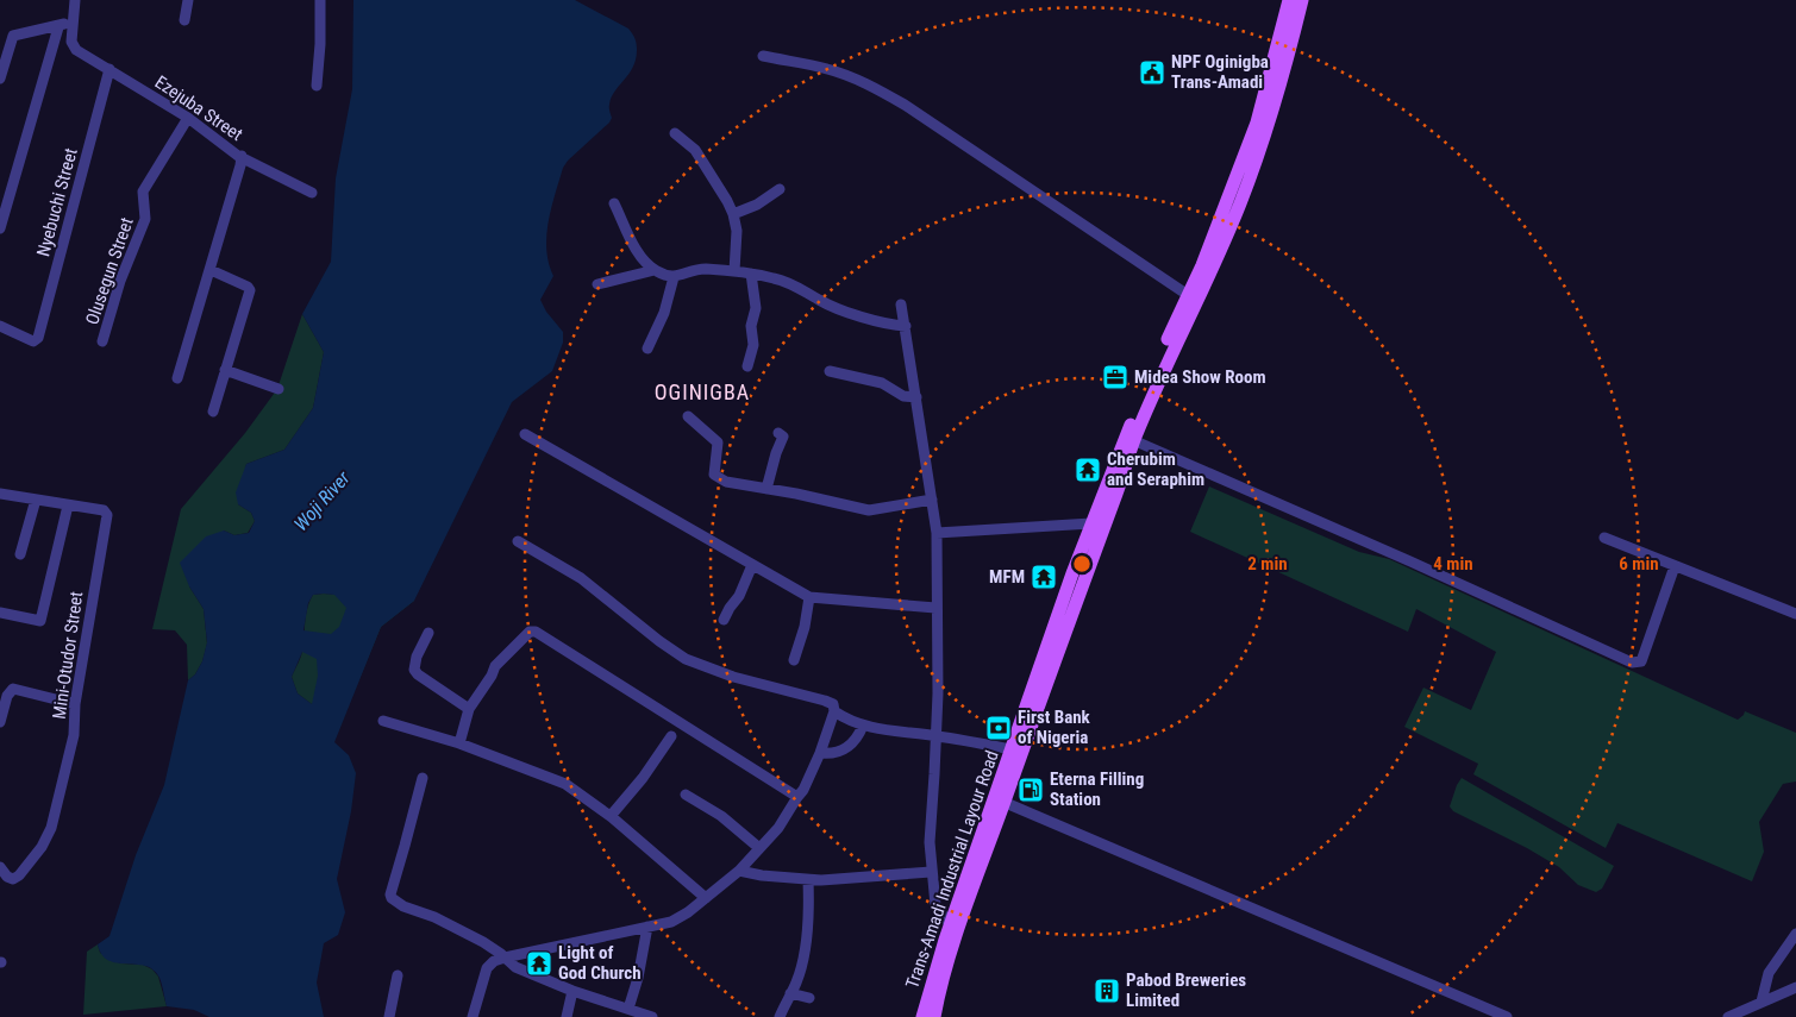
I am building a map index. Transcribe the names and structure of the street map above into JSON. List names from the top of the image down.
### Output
{
  "streets": {
    "main road": ["Trans-Amadi Industrial Layour Road"],
    "street": [
      "Ezejuba Street",
      "Nyebuchi Street",
      "Olusegun Street",
      "Mini-Otudor Street"
    ]
  },
  "crossings": [
    ["Ezejuba Street", "Nyebuchi Street"],
    ["Ezejuba Street", "Olusegun Street"]
  ],
  "districts": ["OGINIGBA"],
  "water": ["Woji River"],
  "places": {
    "public building": ["NPF Oginigba Trans-Amadi"],
    "office": ["Midea Show Room"],
    "temple": ["Cherubim and Seraphim", "MFM", "Light of God Church"],
    "bank": ["First Bank of Nigeria"],
    "fuel station": ["Eterna Filling Station"],
    "building": ["Pabod Breweries Limited"]
  },
  "rings": ["2 min", "4 min", "6 min"]
}
